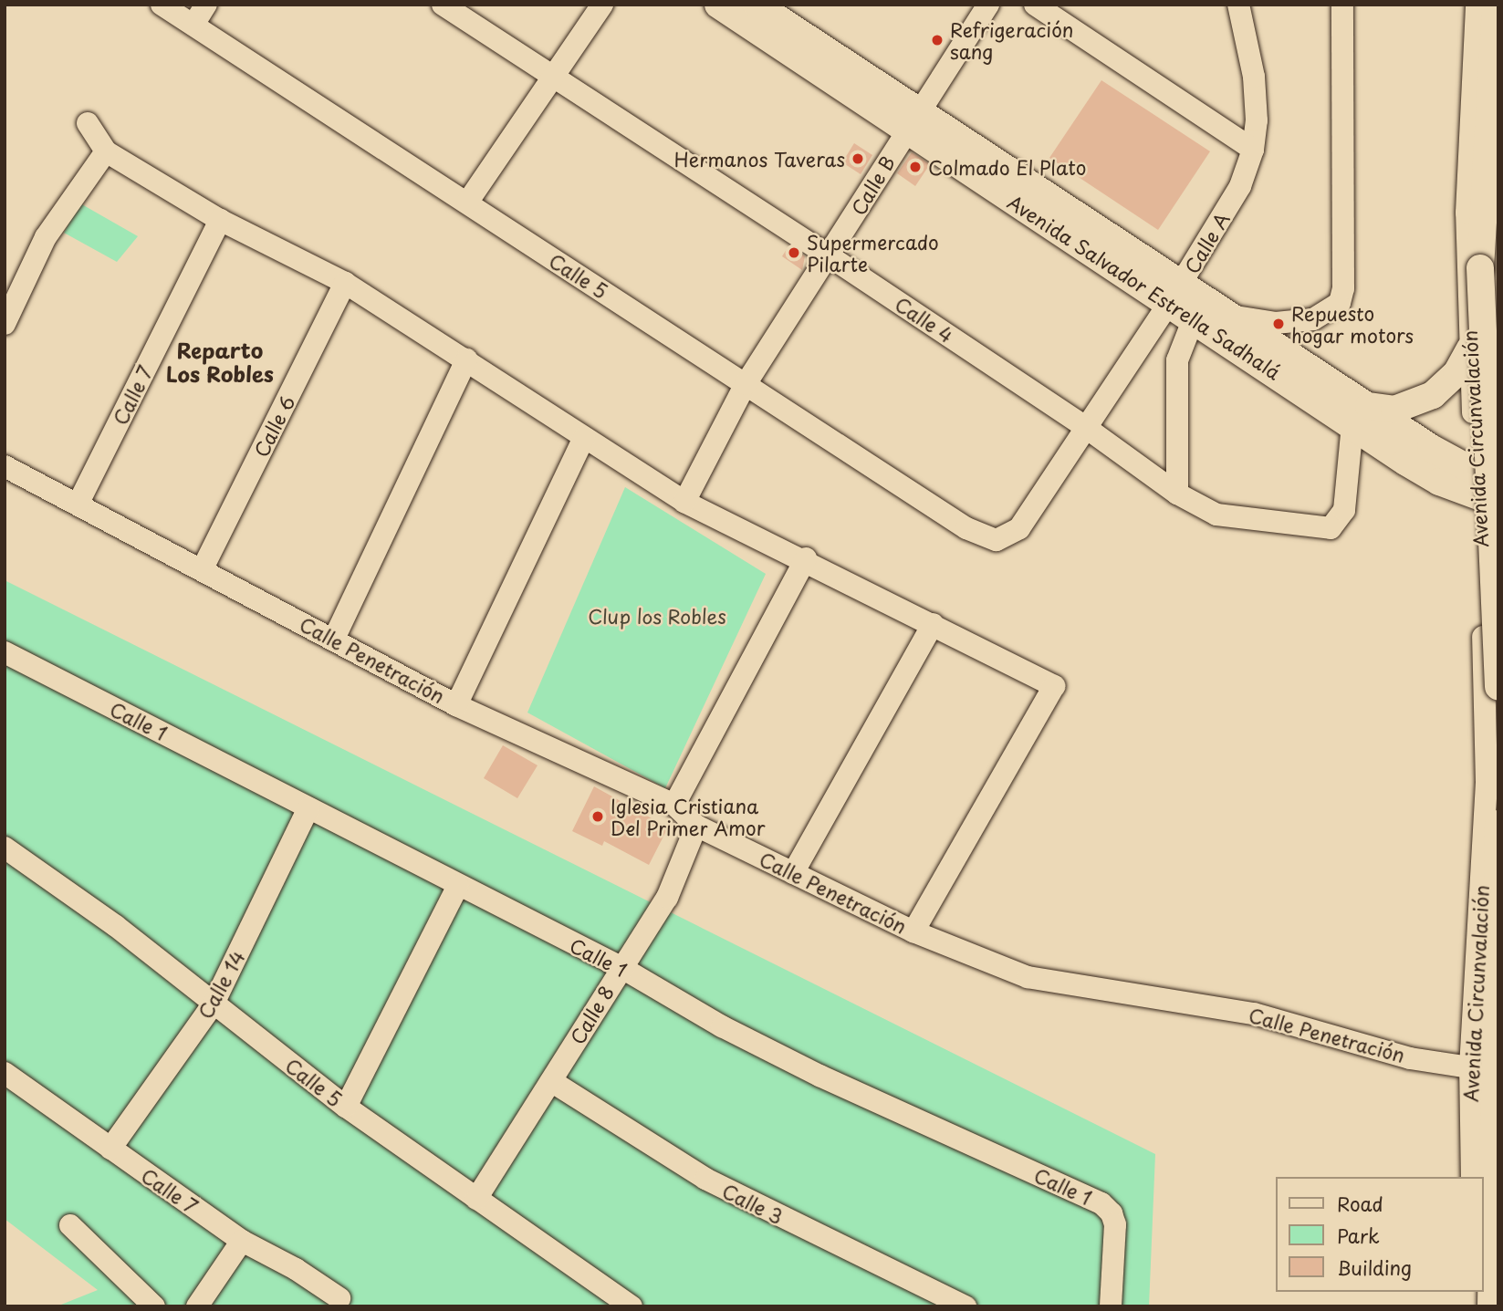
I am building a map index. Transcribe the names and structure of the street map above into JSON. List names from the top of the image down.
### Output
{
  "streets": {
    "main road": ["Avenida Salvador Estrella Sadhalá", "Avenida Circunvalación"],
    "street": [
      "Calle B",
      "Calle A",
      "Calle 5",
      "Calle 4",
      "Calle 7",
      "Calle 6",
      "Calle Penetración",
      "Calle 1",
      "Calle 14",
      "Calle 8",
      "Calle 3"
    ]
  },
  "crossings": [
    ["Calle B", "Calle 5"],
    ["Calle B", "Avenida Salvador Estrella Sadhalá"],
    ["Calle B", "Calle 4"],
    ["Calle A", "Calle 5"],
    ["Calle A", "Avenida Salvador Estrella Sadhalá"],
    ["Calle A", "Calle 4"],
    ["Calle 5", "Calle 14"],
    ["Calle 5", "Calle 8"],
    ["Avenida Salvador Estrella Sadhalá", "Calle 4"],
    ["Avenida Salvador Estrella Sadhalá", "Avenida Circunvalación"],
    ["Calle 7", "Calle Penetración"],
    ["Calle 7", "Calle 14"],
    ["Calle 6", "Calle Penetración"],
    ["Avenida Circunvalación", "Calle Penetración"],
    ["Calle Penetración", "Calle 8"],
    ["Calle 1", "Calle 14"],
    ["Calle 1", "Calle 8"],
    ["Calle 8", "Calle 3"]
  ],
  "districts": ["Reparto Los Robles"],
  "parks": ["Clup los Robles"],
  "places": [
    "Refrigeración sang",
    "Hermanos Taveras",
    "Colmado El Plato",
    "Supermercado Pilarte",
    "Repuesto hogar motors",
    "Iglesia Cristiana Del Primer Amor"
  ],
  "legend": ["Road", "Park", "Building"]
}
